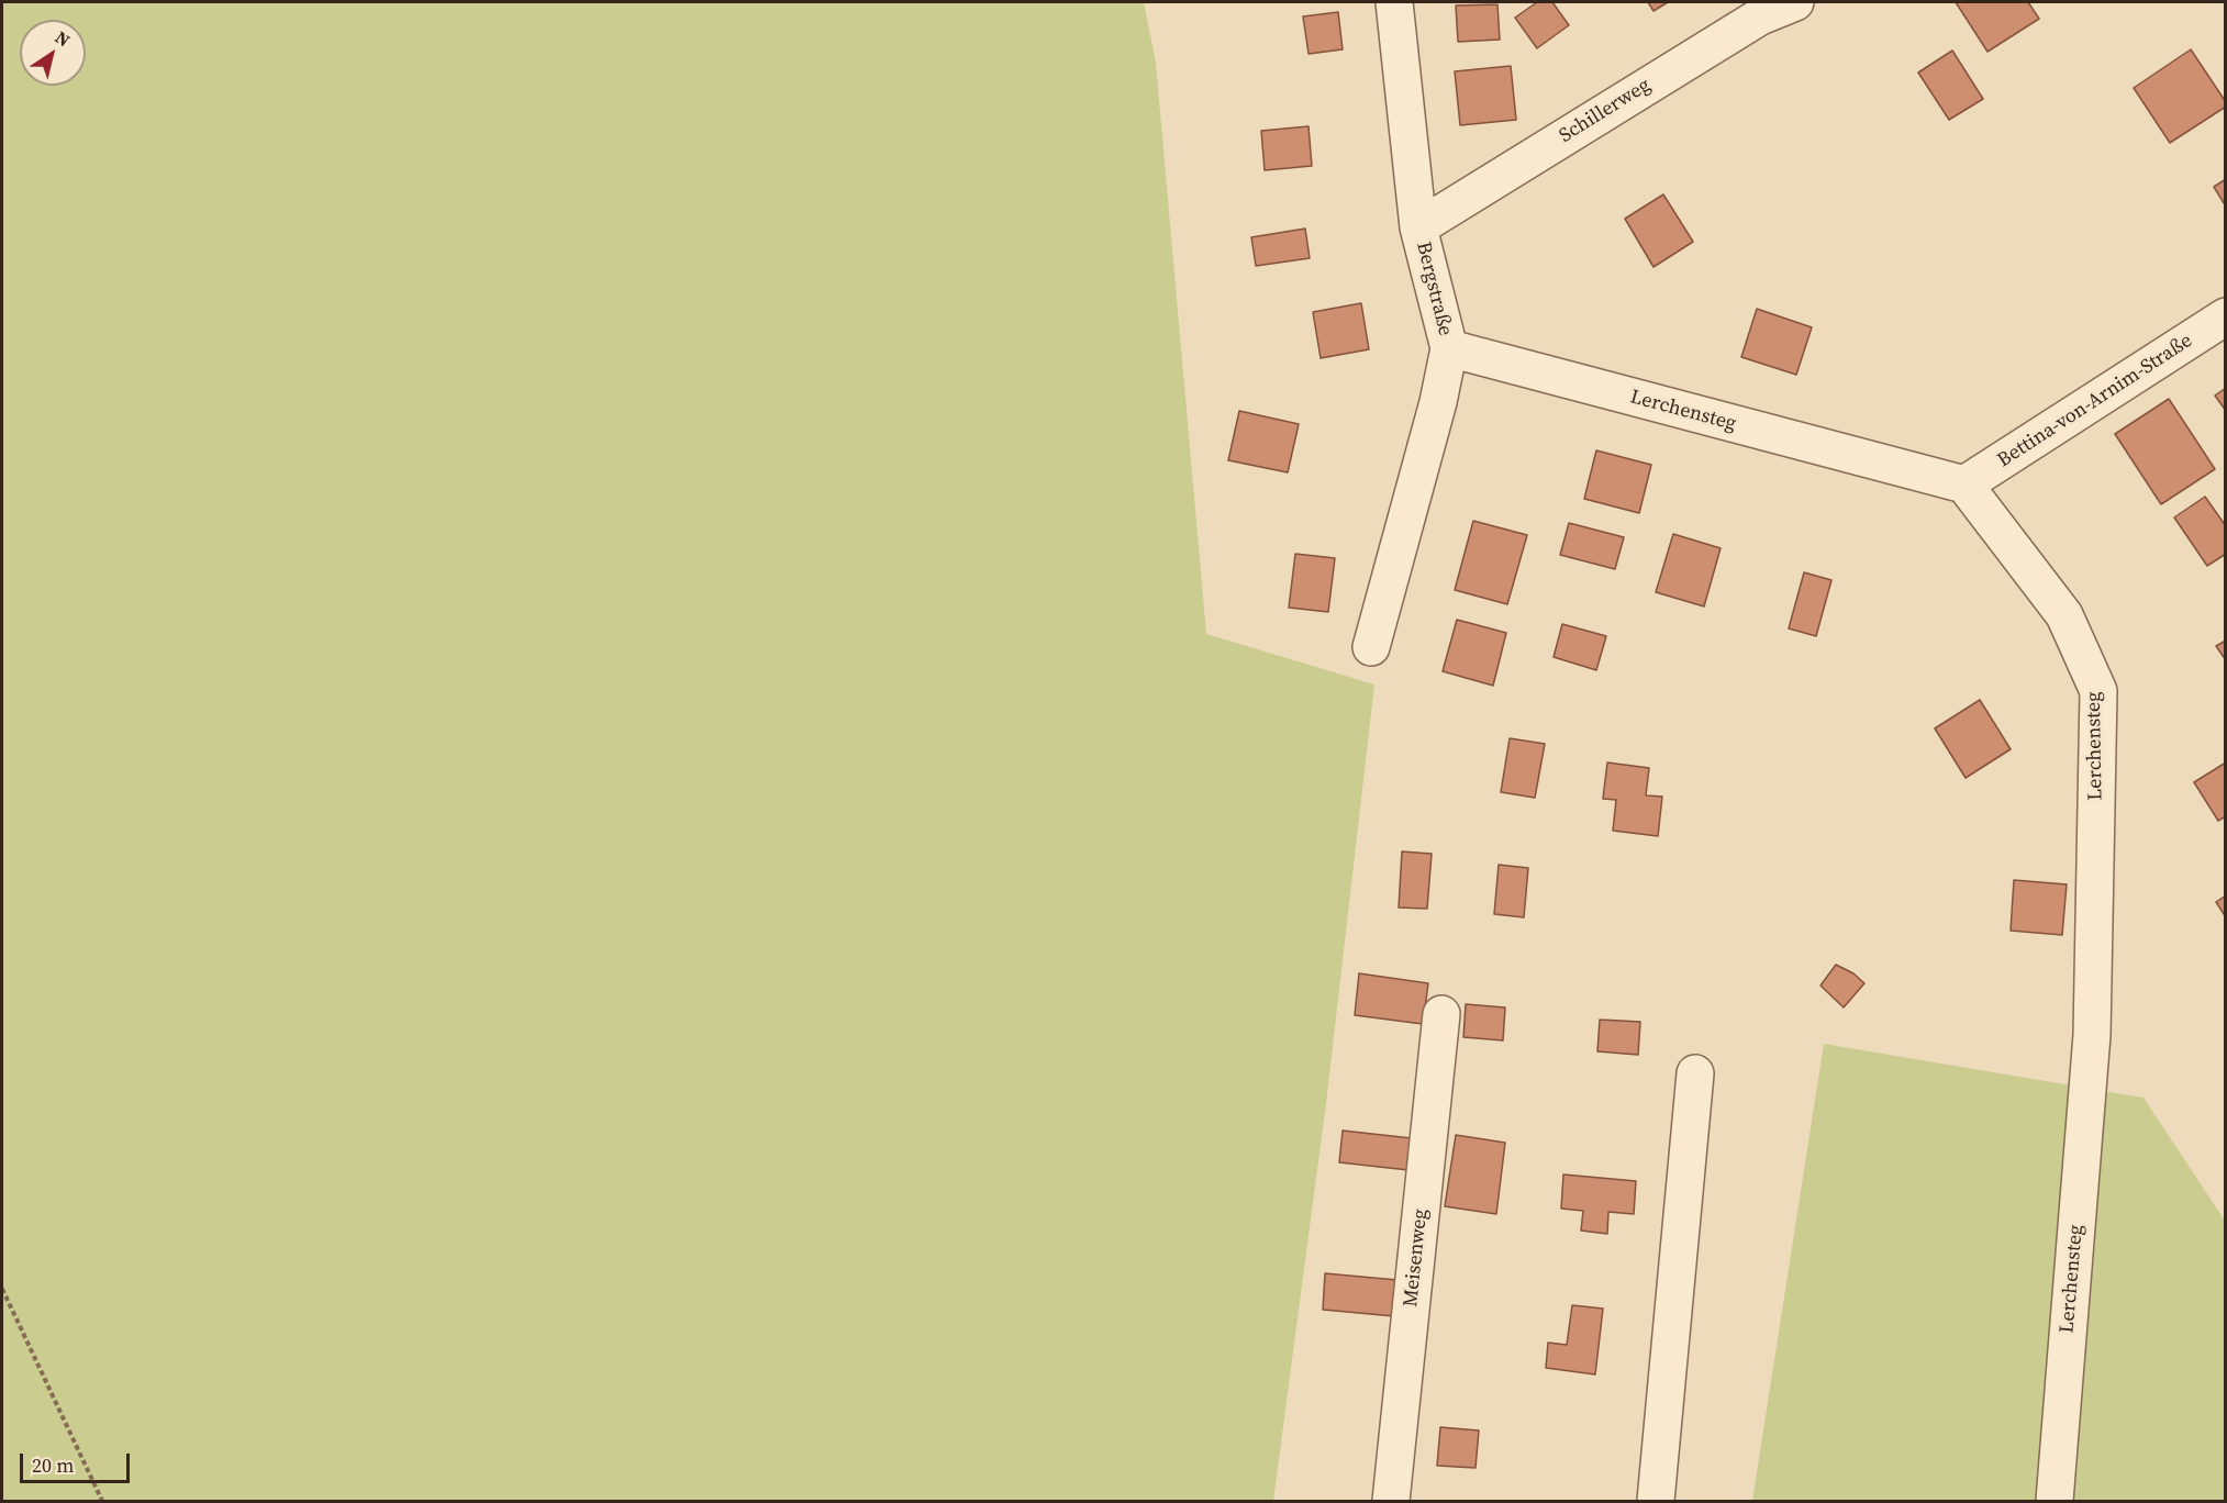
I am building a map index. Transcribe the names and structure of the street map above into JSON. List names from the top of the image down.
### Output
{
  "streets": {
    "street": [
      "Schillerweg",
      "Bergstraße",
      "Bettina-von-Arnim-Straße",
      "Lerchensteg",
      "Meisenweg"
    ]
  },
  "crossings": [
    ["Schillerweg", "Bergstraße"],
    ["Bergstraße", "Lerchensteg"],
    ["Bettina-von-Arnim-Straße", "Lerchensteg"]
  ],
  "scale_bar": "20 m",
  "north": "top right"
}
